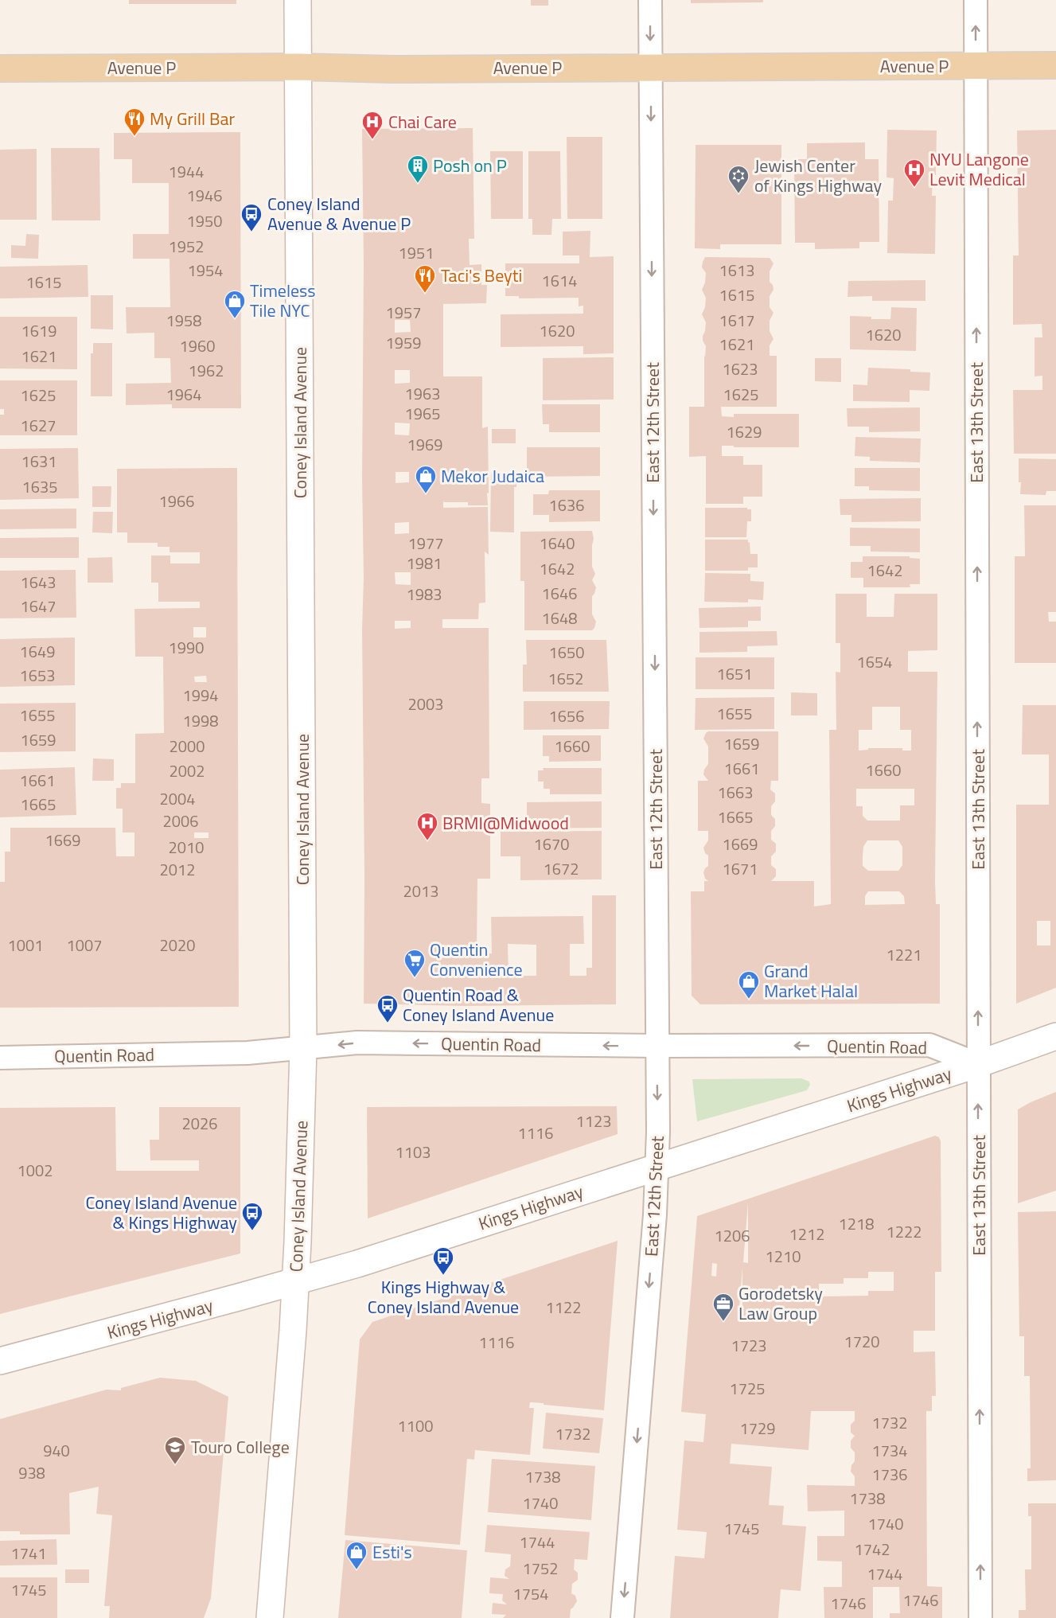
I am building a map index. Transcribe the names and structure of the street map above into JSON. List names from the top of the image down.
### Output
{
  "streets": {
    "main road": ["Avenue P", "Coney Island Avenue", "Kings Highway"],
    "street": ["East 12th Street", "East 13th Street", "Quentin Road"]
  },
  "crossings": [
    ["Avenue P", "Coney Island Avenue"],
    ["Avenue P", "East 12th Street"],
    ["Avenue P", "East 13th Street"],
    ["Coney Island Avenue", "Quentin Road"],
    ["Coney Island Avenue", "Kings Highway"],
    ["East 12th Street", "Quentin Road"],
    ["East 12th Street", "Kings Highway"],
    ["East 13th Street", "Quentin Road"],
    ["East 13th Street", "Kings Highway"],
    ["Quentin Road", "Kings Highway"]
  ],
  "one_way": ["East 12th Street", "East 13th Street", "Quentin Road"],
  "places": {
    "restaurant": ["My Grill Bar", "Taci's Beyti"],
    "hospital": ["Chai Care", "NYU Langone Levit Medical", "BRMI@Midwood"],
    "building": ["Posh on P"],
    "synagogue": ["Jewish Center of Kings Highway"],
    "bus stop": [
      "Coney Island Avenue & Avenue P",
      "Quentin Road & Coney Island Avenue",
      "Coney Island Avenue & Kings Highway",
      "Kings Highway & Coney Island Avenue"
    ],
    "shop": [
      "Timeless Tile NYC",
      "Mekor Judaica",
      "Grand Market Halal",
      "Esti's"
    ],
    "supermarket": ["Quentin Convenience"],
    "office": ["Gorodetsky Law Group"],
    "school or university": ["Touro College"]
  },
  "house_numbers": [
    "1944",
    "1946",
    "1950",
    "1952",
    "1951",
    "1954",
    "1613",
    "1614",
    "1615",
    "1615",
    "1957",
    "1958",
    "1617",
    "1619",
    "1620",
    "1620",
    "1959",
    "1621",
    "1960",
    "1621",
    "1623",
    "1962",
    "1963",
    "1964",
    "1625",
    "1625",
    "1965",
    "1627",
    "1629",
    "1969",
    "1631",
    "1635",
    "1966",
    "1636",
    "1977",
    "1640",
    "1981",
    "1642",
    "1642",
    "1643",
    "1646",
    "1983",
    "1647",
    "1648",
    "1990",
    "1649",
    "1650",
    "1654",
    "1651",
    "1653",
    "1652",
    "1994",
    "2003",
    "1655",
    "1655",
    "1656",
    "1998",
    "1659",
    "1659",
    "2000",
    "1660",
    "1661",
    "1660",
    "2002",
    "1661",
    "1663",
    "2004",
    "1665",
    "1665",
    "2006",
    "1669",
    "1670",
    "1669",
    "2010",
    "1672",
    "1671",
    "2012",
    "2013",
    "1001",
    "1007",
    "2020",
    "1221",
    "1123",
    "2026",
    "1116",
    "1103",
    "1002",
    "1218",
    "1222",
    "1212",
    "1206",
    "1210",
    "1122",
    "1720",
    "1116",
    "1723",
    "1725",
    "1732",
    "1100",
    "1729",
    "1732",
    "940",
    "1734",
    "938",
    "1736",
    "1738",
    "1738",
    "1740",
    "1740",
    "1745",
    "1744",
    "1742",
    "1741",
    "1752",
    "1744",
    "1745",
    "1754",
    "1746",
    "1746"
  ]
}
